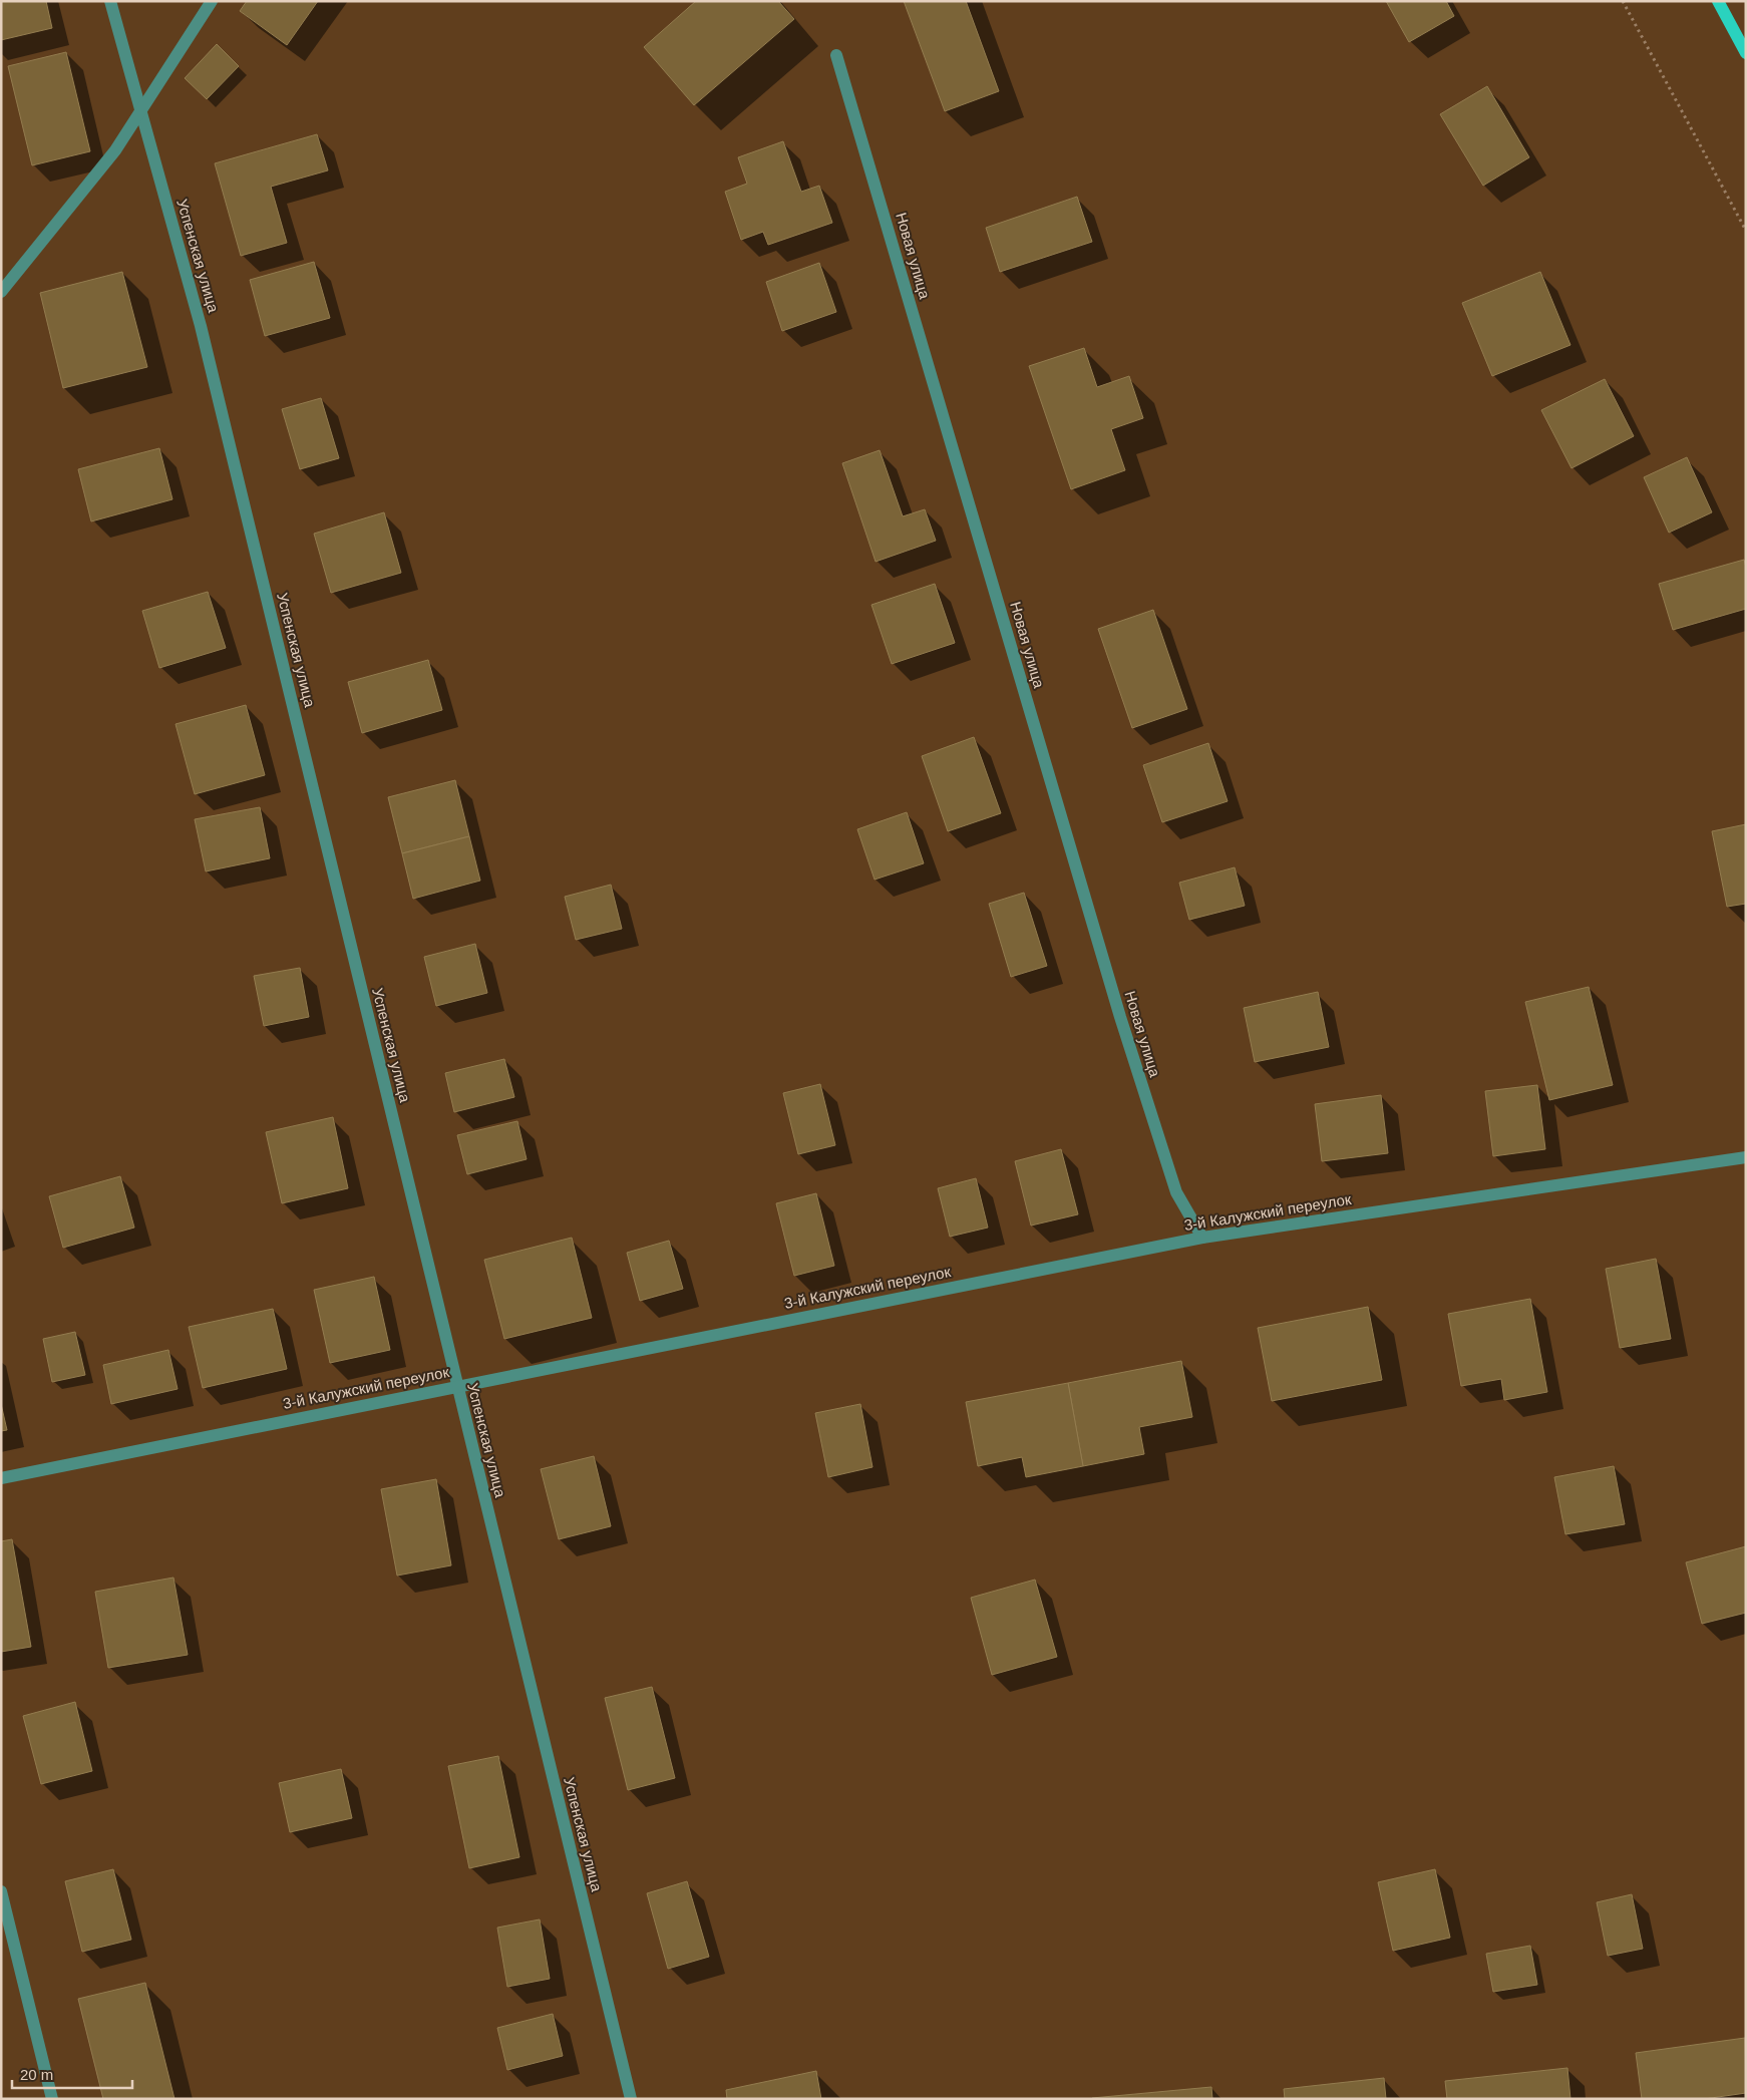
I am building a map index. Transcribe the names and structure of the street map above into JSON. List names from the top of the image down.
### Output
{
  "streets": {
    "street": ["Успенская улица", "Новая улица", "3-й Калужский переулок"]
  },
  "crossings": [
    ["Успенская улица", "3-й Калужский переулок"],
    ["Новая улица", "3-й Калужский переулок"]
  ],
  "scale_bar": "20 m"
}
